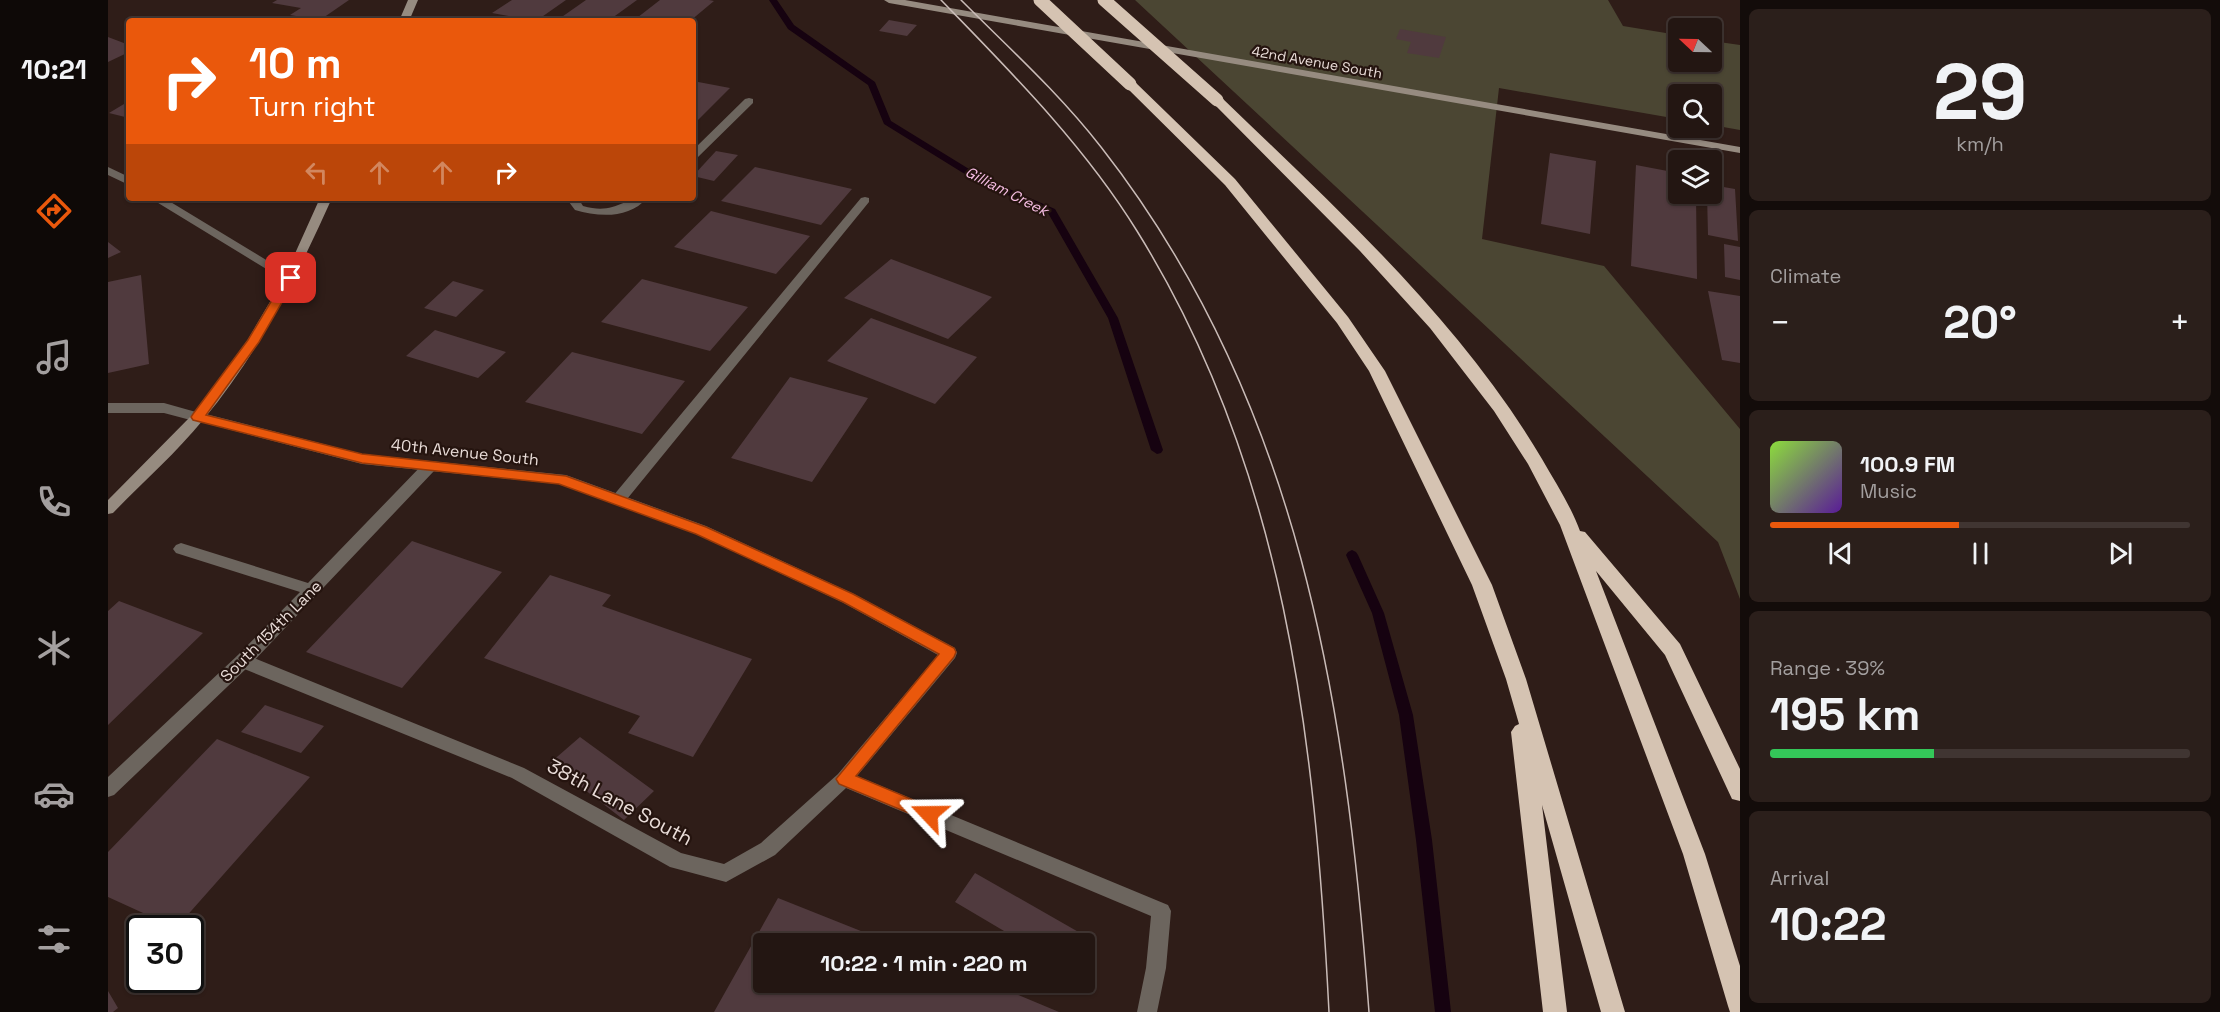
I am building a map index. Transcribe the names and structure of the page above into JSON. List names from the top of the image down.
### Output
{
  "streets": {
    "street": [
      "42nd Avenue South",
      "40th Avenue South",
      "South 154th Lane",
      "38th Lane South"
    ]
  },
  "crossings": [
    ["40th Avenue South", "South 154th Lane"],
    ["40th Avenue South", "38th Lane South"],
    ["South 154th Lane", "38th Lane South"]
  ],
  "water": ["Gilliam Creek"],
  "north": "left",
  "page": {
    "tabs": "10:21",
    "tile": [
      ["29", "km/h"],
      "Climate",
      ["Range · 39%", "195 km"],
      ["Arrival", "10:22"]
    ],
    "turn": ["10 m", "Turn right"],
    "heat": ["−", "20°", "+"],
    "song": ["100.9 FM", "Music"],
    "limit": "30",
    "trip": "10:22 · 1 min · 220 m"
  }
}
